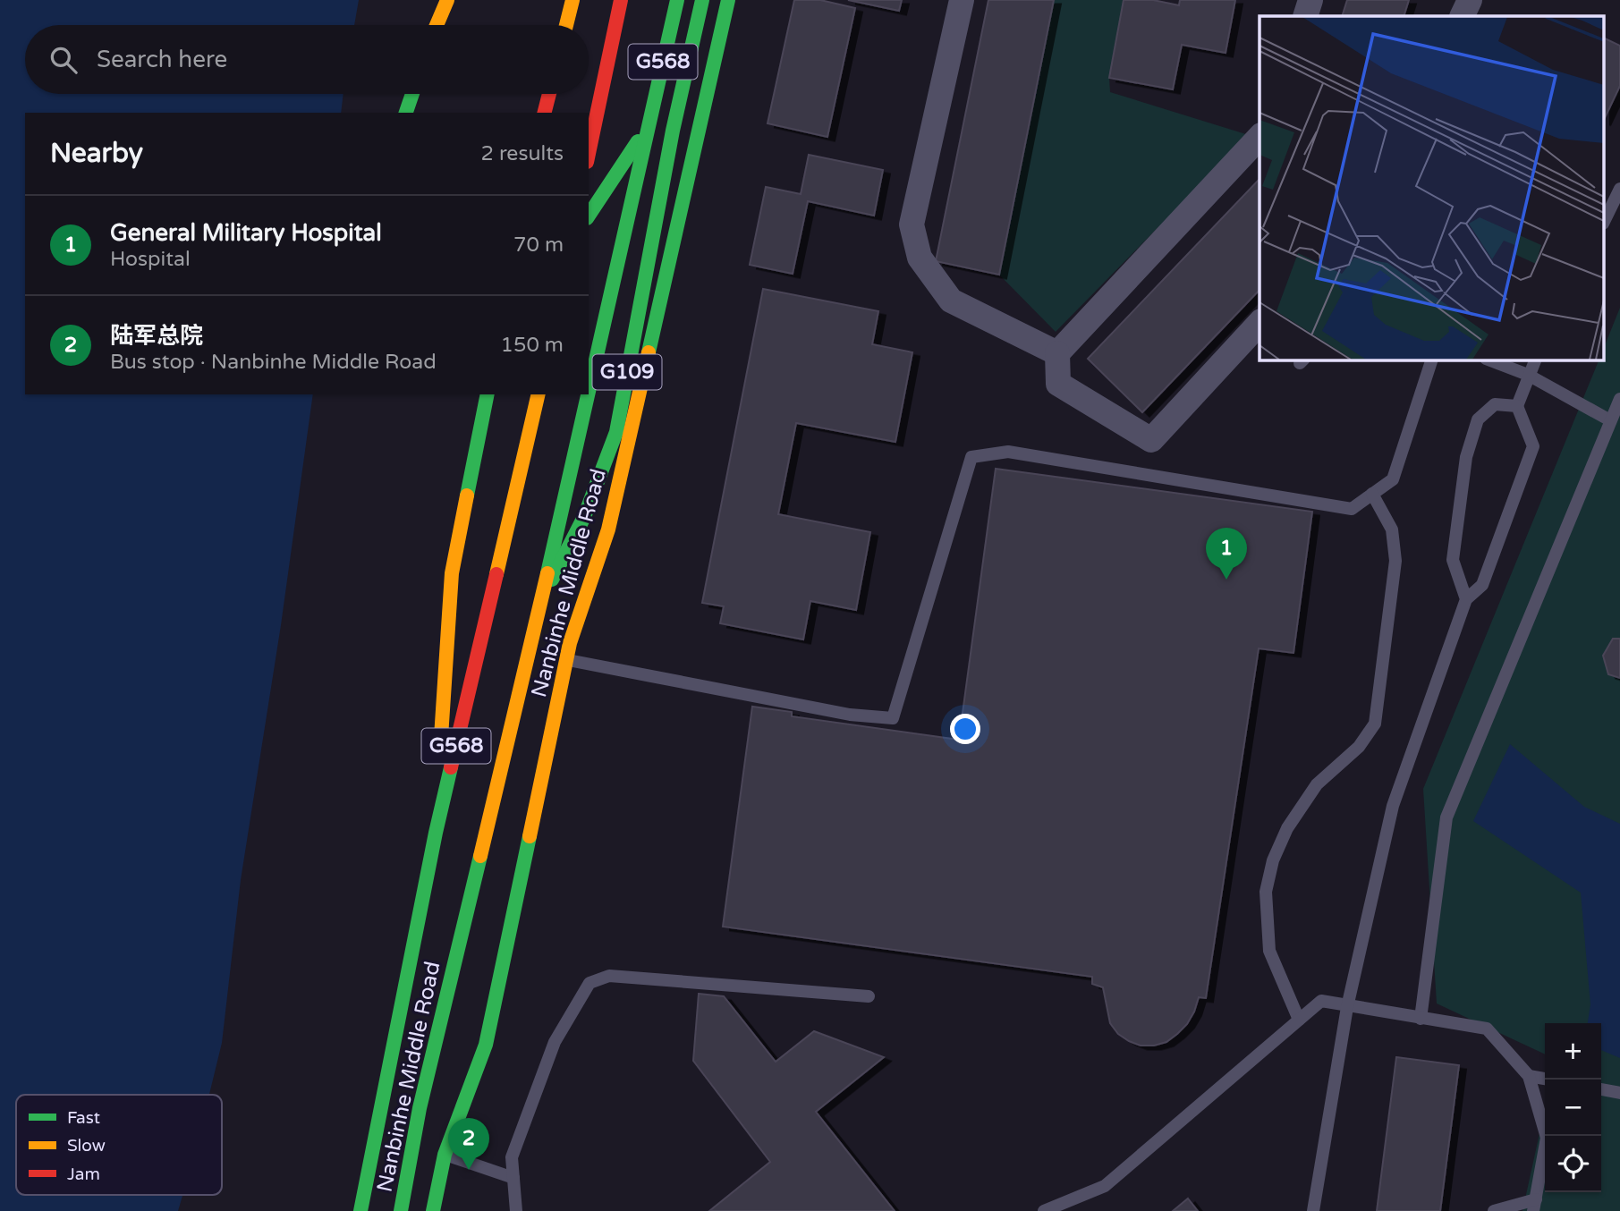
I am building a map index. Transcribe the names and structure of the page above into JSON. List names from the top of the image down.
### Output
{
  "streets": {
    "main road": ["G568", "G109", "Nanbinhe Middle Road"]
  },
  "crossings": [
    ["G109", "Nanbinhe Middle Road"]
  ],
  "legend": ["Fast", "Slow", "Jam"],
  "page": {
    "search": "Search here",
    "heading": ["Nearby", "2 results"],
    "list": [
      {
        "mark": "1",
        "name": "General Military Hospital",
        "note": "Hospital",
        "value": "70 m"
      },
      {
        "mark": "2",
        "name": "陆军总院",
        "note": "Bus stop · Nanbinhe Middle Road",
        "value": "150 m"
      }
    ],
    "pins": ["1", "2"],
    "map_buttons": ["+", "−"]
  }
}
